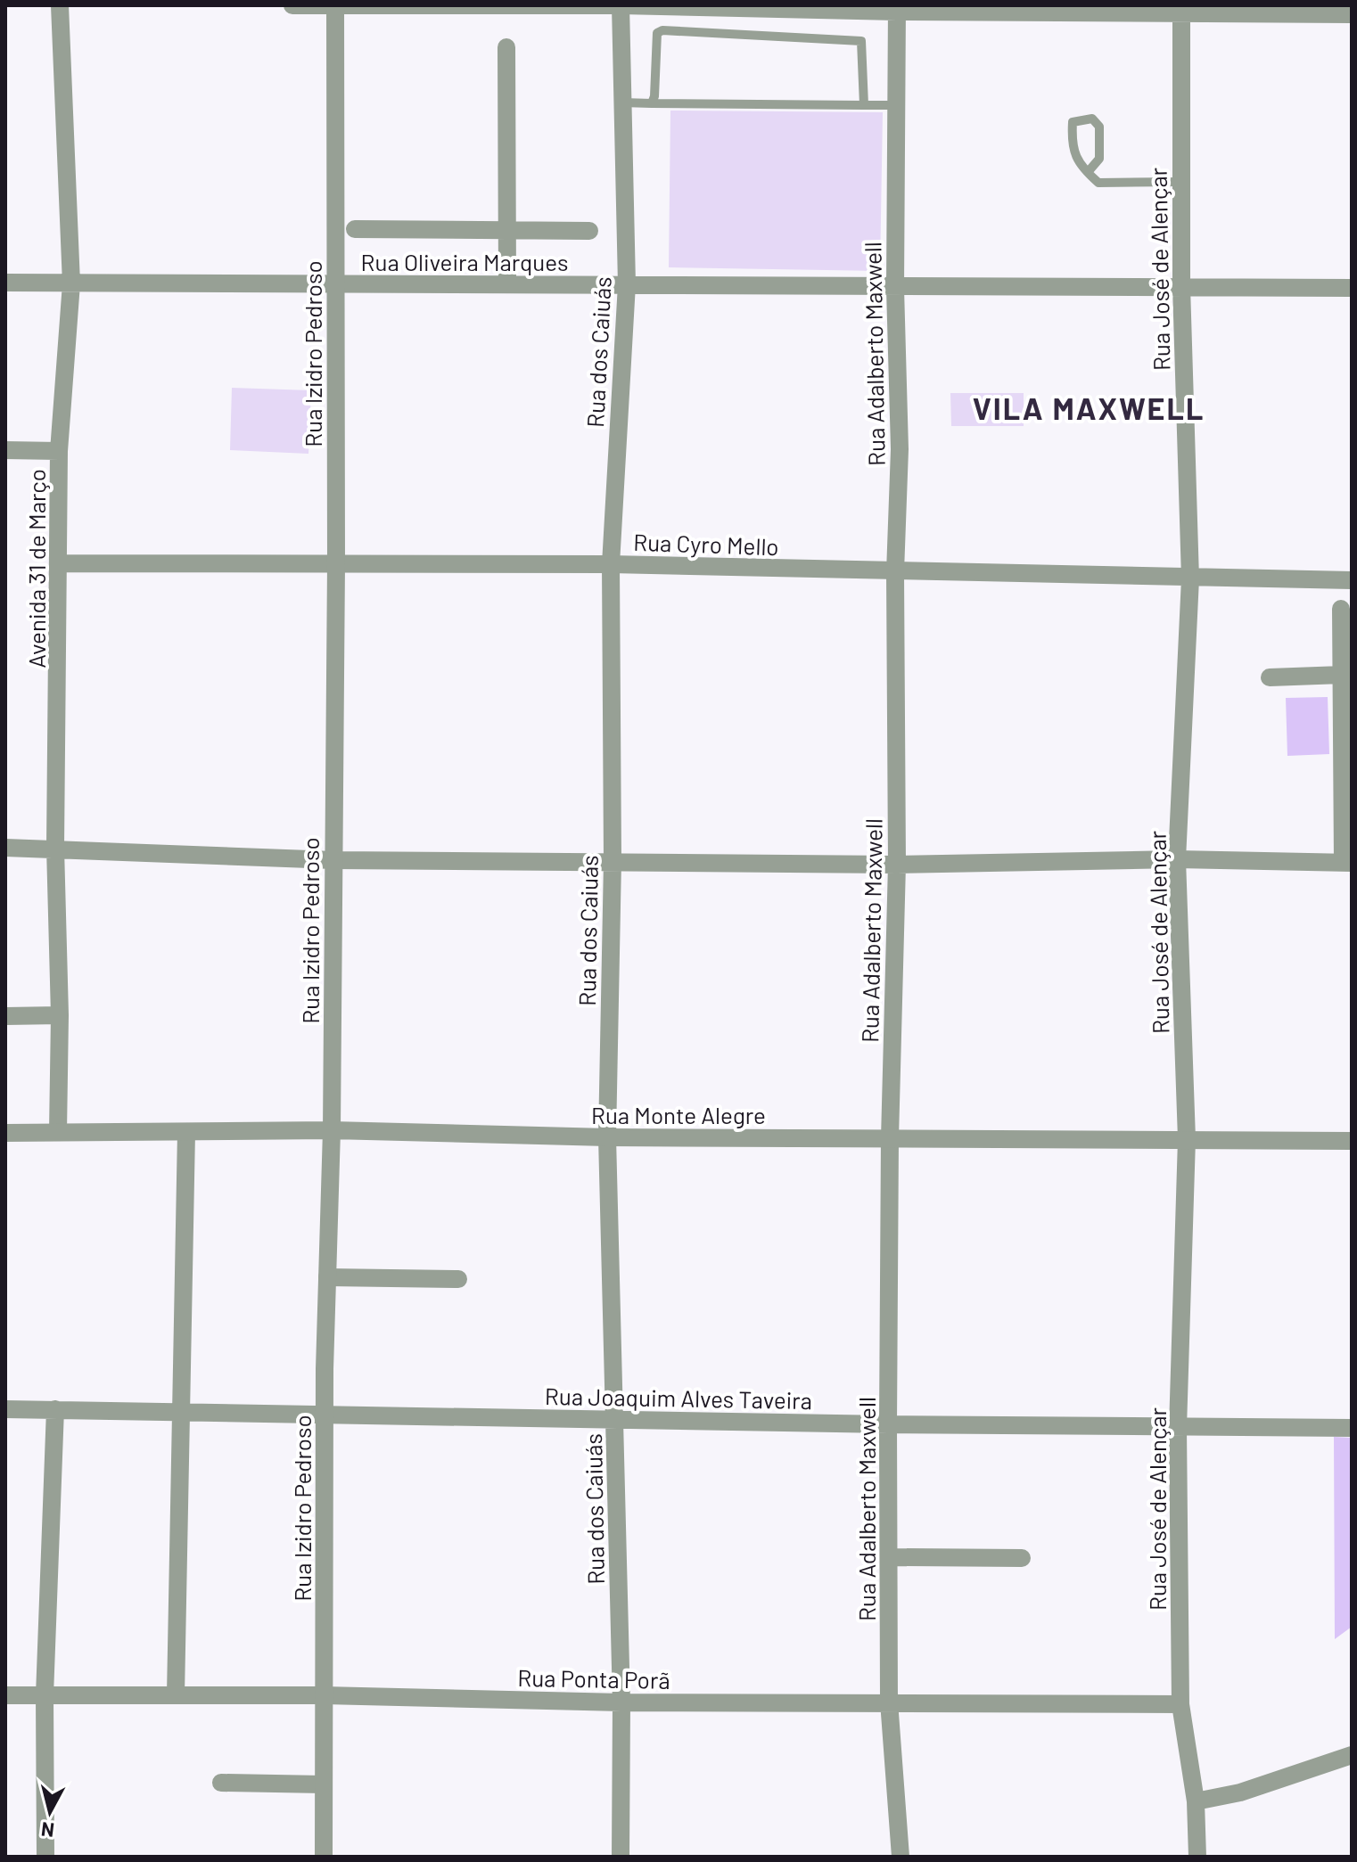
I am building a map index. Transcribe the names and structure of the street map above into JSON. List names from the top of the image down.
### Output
{
  "streets": {
    "street": [
      "Rua Oliveira Marques",
      "Rua José de Alençar",
      "Rua dos Caiuás",
      "Rua Izidro Pedroso",
      "Rua Adalberto Maxwell",
      "Rua Cyro Mello",
      "Avenida 31 de Março",
      "Rua Monte Alegre",
      "Rua Joaquim Alves Taveira",
      "Rua Ponta Porã"
    ]
  },
  "crossings": [
    ["Rua Oliveira Marques", "Rua José de Alençar"],
    ["Rua Oliveira Marques", "Rua dos Caiuás"],
    ["Rua Oliveira Marques", "Rua Izidro Pedroso"],
    ["Rua Oliveira Marques", "Rua Adalberto Maxwell"],
    ["Rua Oliveira Marques", "Avenida 31 de Março"],
    ["Rua José de Alençar", "Rua Cyro Mello"],
    ["Rua José de Alençar", "Rua Monte Alegre"],
    ["Rua José de Alençar", "Rua Joaquim Alves Taveira"],
    ["Rua José de Alençar", "Rua Ponta Porã"],
    ["Rua dos Caiuás", "Rua Cyro Mello"],
    ["Rua dos Caiuás", "Rua Monte Alegre"],
    ["Rua dos Caiuás", "Rua Joaquim Alves Taveira"],
    ["Rua dos Caiuás", "Rua Ponta Porã"],
    ["Rua Izidro Pedroso", "Rua Cyro Mello"],
    ["Rua Izidro Pedroso", "Rua Monte Alegre"],
    ["Rua Izidro Pedroso", "Rua Joaquim Alves Taveira"],
    ["Rua Izidro Pedroso", "Rua Ponta Porã"],
    ["Rua Adalberto Maxwell", "Rua Cyro Mello"],
    ["Rua Adalberto Maxwell", "Rua Monte Alegre"],
    ["Rua Adalberto Maxwell", "Rua Joaquim Alves Taveira"],
    ["Rua Adalberto Maxwell", "Rua Ponta Porã"],
    ["Rua Cyro Mello", "Avenida 31 de Março"],
    ["Avenida 31 de Março", "Rua Monte Alegre"]
  ],
  "districts": ["VILA MAXWELL"],
  "north": "bottom"
}
